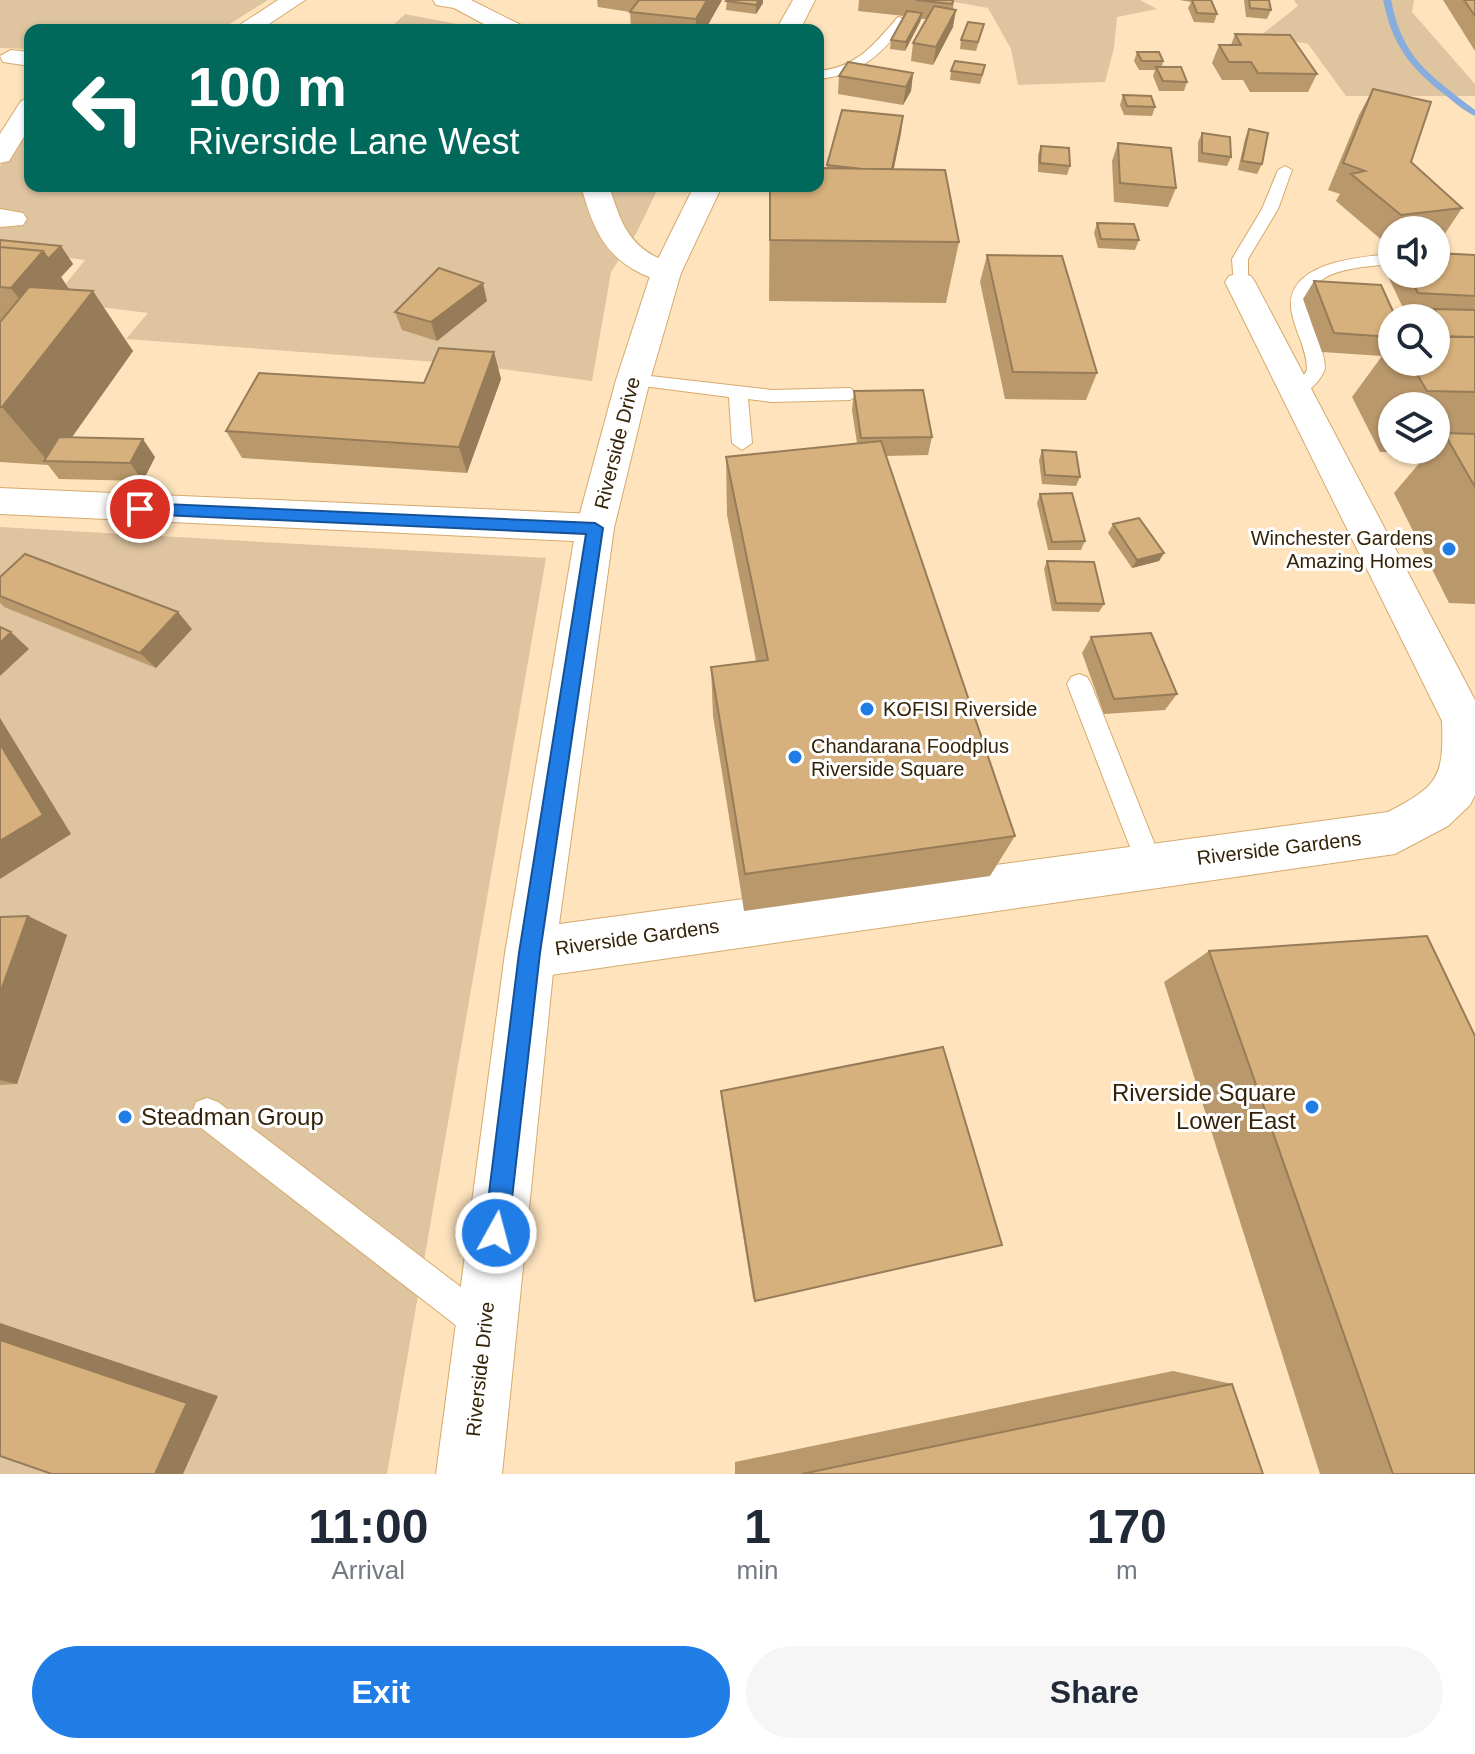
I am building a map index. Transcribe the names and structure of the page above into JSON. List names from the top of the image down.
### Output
{
  "streets": {
    "street": ["Riverside Drive", "Riverside Gardens"]
  },
  "crossings": [
    ["Riverside Drive", "Riverside Gardens"]
  ],
  "places": [
    "Winchester Gardens Amazing Homes",
    "KOFISI Riverside",
    "Chandarana Foodplus Riverside Square",
    "Riverside Square Lower East",
    "Steadman Group"
  ],
  "page": {
    "turn": ["100 m", "Riverside Lane West"],
    "eta": [
      "11:00",
      "Arrival",
      "1",
      "min",
      "170",
      "m"
    ],
    "buttons": ["Exit", "Share"]
  }
}
